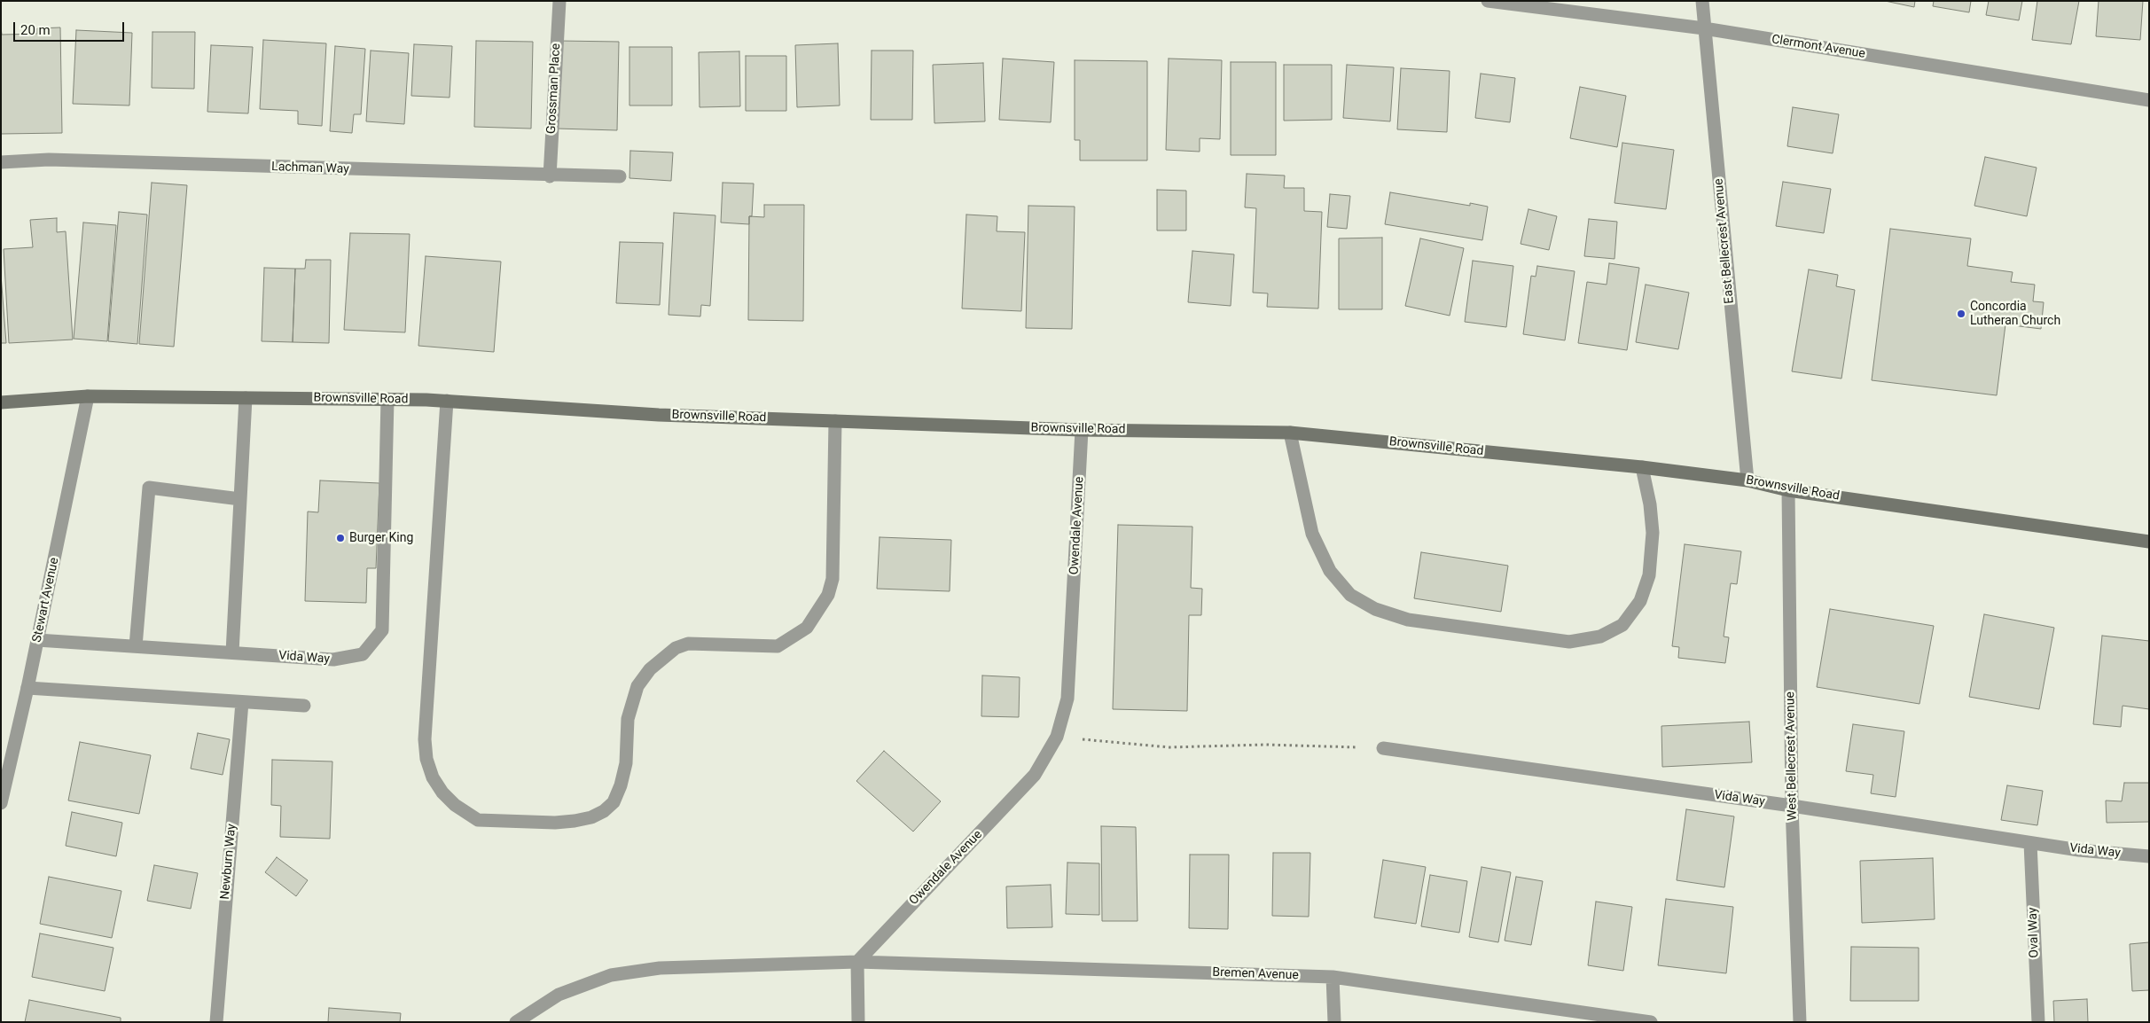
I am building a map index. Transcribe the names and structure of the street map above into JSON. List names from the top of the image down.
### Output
{
  "streets": {
    "main road": ["Brownsville Road"],
    "street": [
      "Clermont Avenue",
      "Grossman Place",
      "Lachman Way",
      "East Bellecrest Avenue",
      "Owendale Avenue",
      "Stewart Avenue",
      "Vida Way",
      "West Bellecrest Avenue",
      "Newburn Way",
      "Oval Way",
      "Bremen Avenue"
    ]
  },
  "crossings": [
    ["Clermont Avenue", "East Bellecrest Avenue"],
    ["Grossman Place", "Lachman Way"],
    ["East Bellecrest Avenue", "Brownsville Road"],
    ["Brownsville Road", "Owendale Avenue"],
    ["Brownsville Road", "Stewart Avenue"],
    ["Brownsville Road", "Vida Way"],
    ["Brownsville Road", "West Bellecrest Avenue"],
    ["Owendale Avenue", "Bremen Avenue"],
    ["Stewart Avenue", "Vida Way"],
    ["Vida Way", "West Bellecrest Avenue"],
    ["Vida Way", "Oval Way"]
  ],
  "places": ["Concordia Lutheran Church", "Burger King"],
  "scale_bar": "20 m"
}
